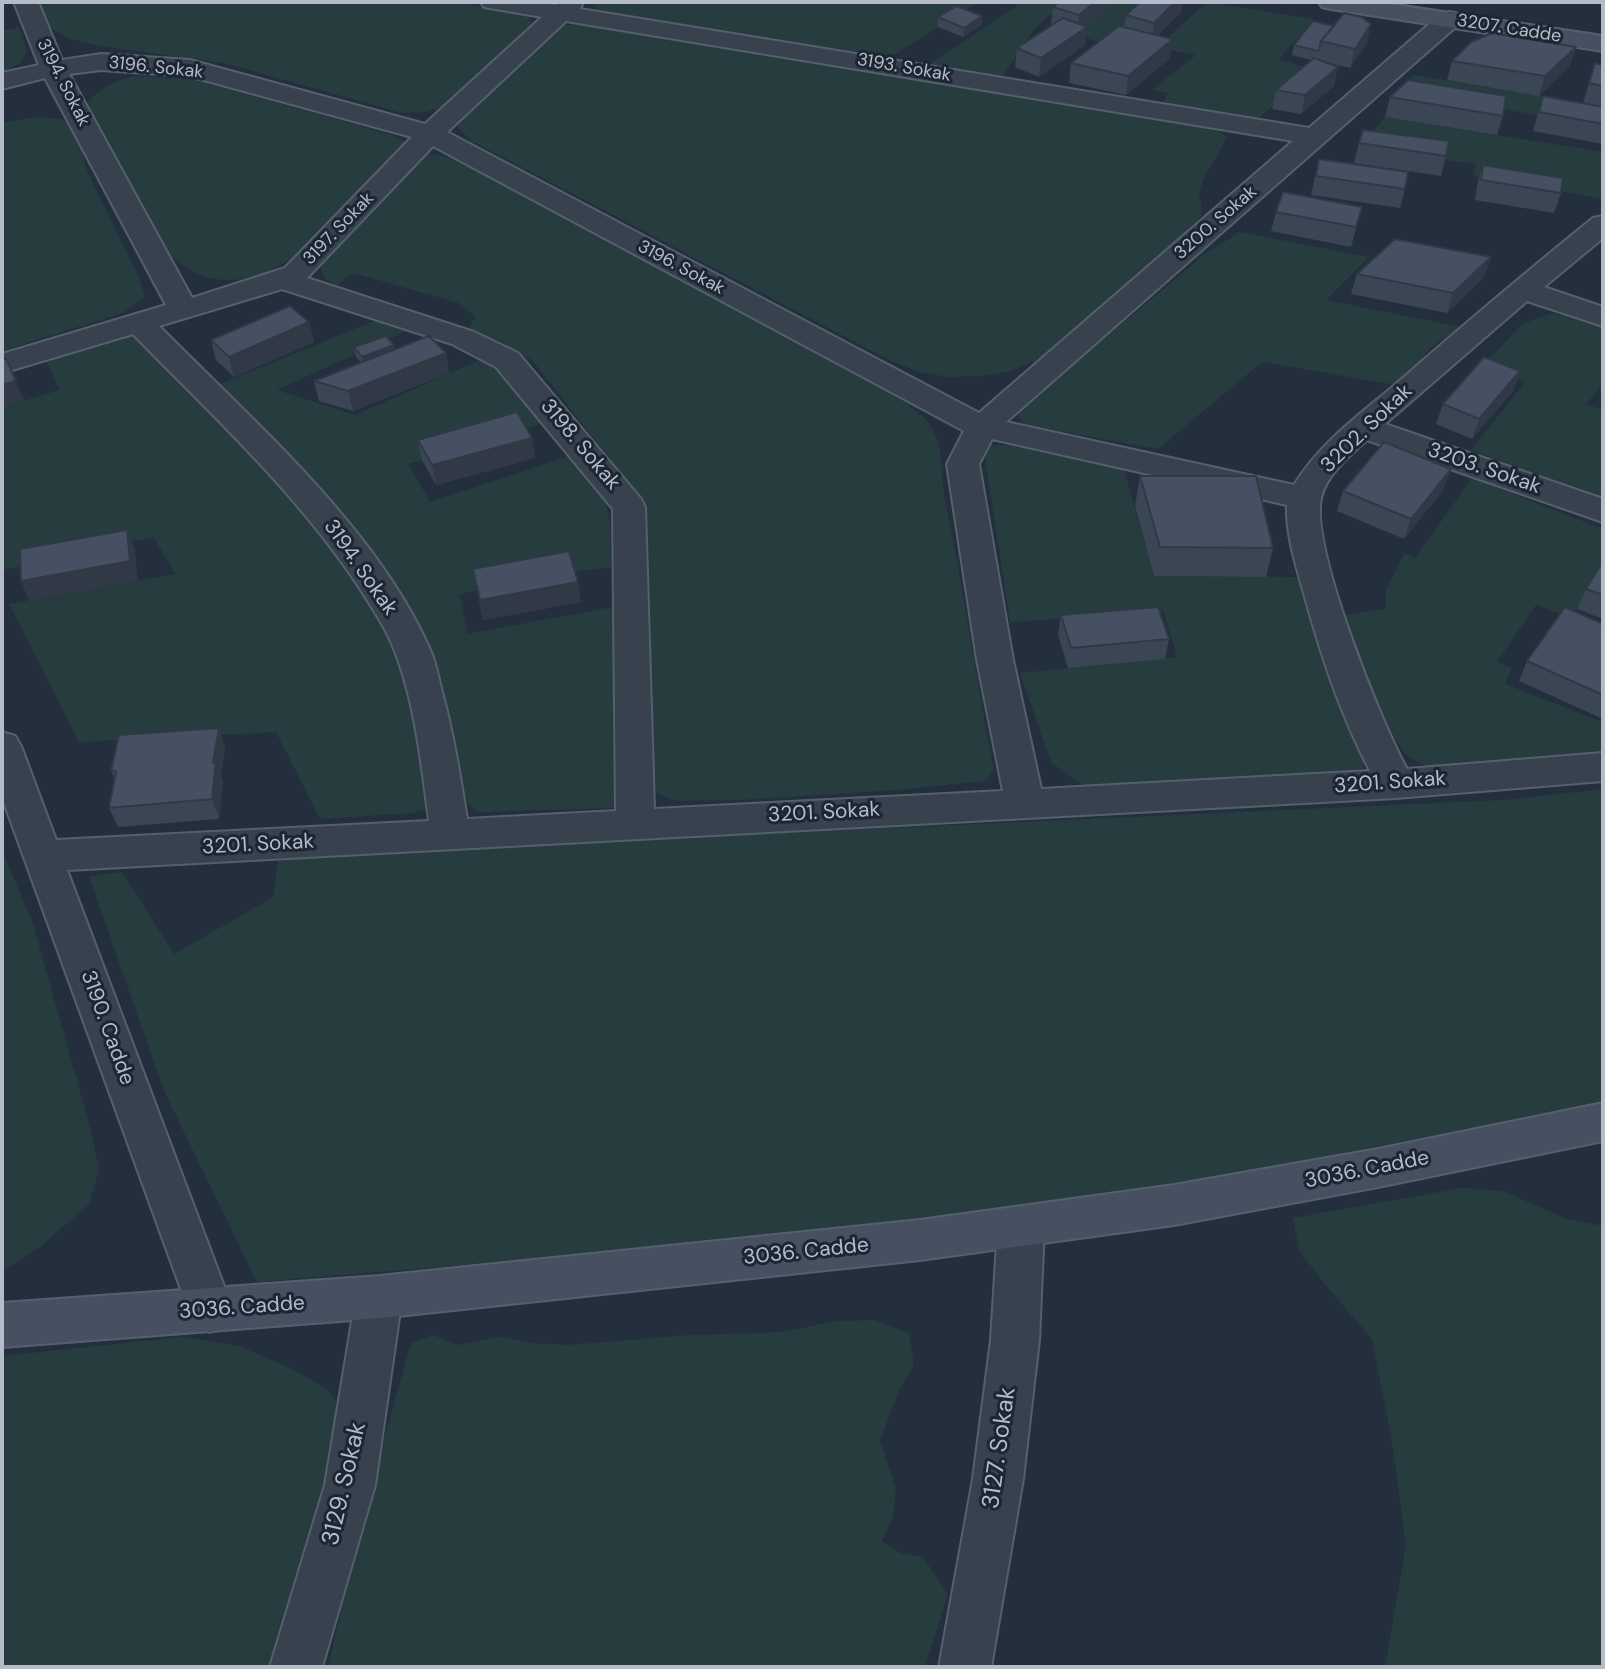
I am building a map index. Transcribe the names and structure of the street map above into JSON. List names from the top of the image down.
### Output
{
  "streets": {
    "street": [
      "3207. Cadde",
      "3196. Sokak",
      "3193. Sokak",
      "3194. Sokak",
      "3200. Sokak",
      "3197. Sokak",
      "3202. Sokak",
      "3198. Sokak",
      "3203. Sokak",
      "3201. Sokak",
      "3190. Cadde",
      "3036. Cadde",
      "3127. Sokak",
      "3129. Sokak"
    ]
  },
  "crossings": [
    ["3207. Cadde", "3200. Sokak"],
    ["3196. Sokak", "3194. Sokak"],
    ["3196. Sokak", "3200. Sokak"],
    ["3196. Sokak", "3197. Sokak"],
    ["3196. Sokak", "3202. Sokak"],
    ["3193. Sokak", "3200. Sokak"],
    ["3193. Sokak", "3197. Sokak"],
    ["3194. Sokak", "3197. Sokak"],
    ["3194. Sokak", "3201. Sokak"],
    ["3197. Sokak", "3198. Sokak"],
    ["3202. Sokak", "3203. Sokak"],
    ["3198. Sokak", "3201. Sokak"],
    ["3201. Sokak", "3190. Cadde"],
    ["3190. Cadde", "3036. Cadde"],
    ["3036. Cadde", "3127. Sokak"],
    ["3036. Cadde", "3129. Sokak"]
  ]
}
